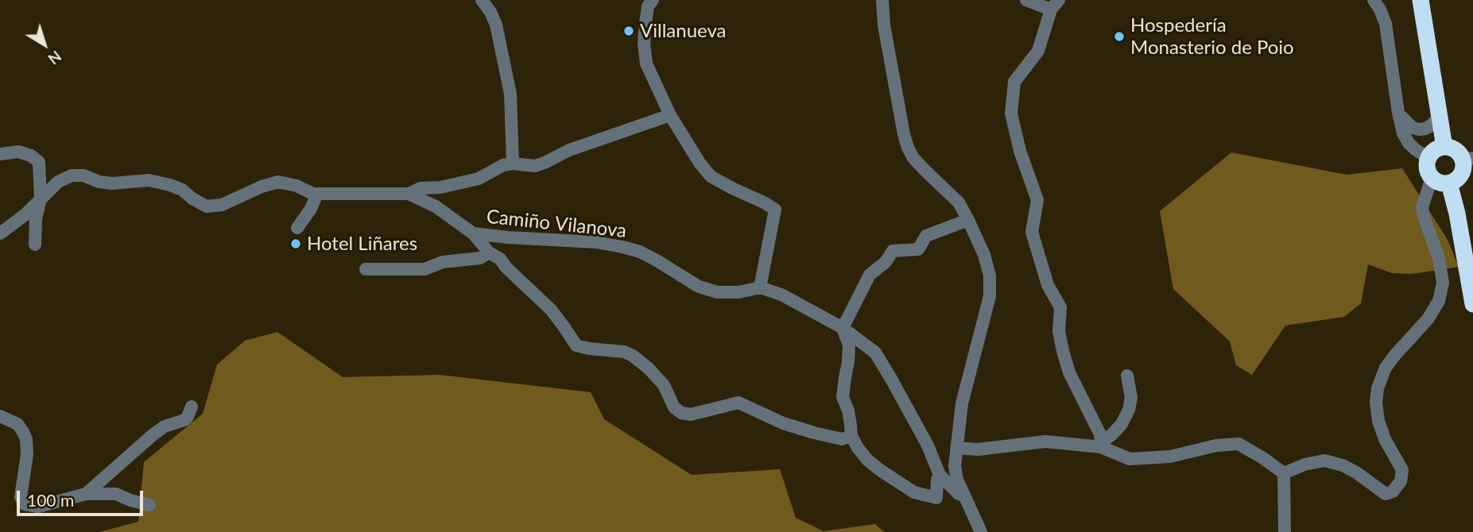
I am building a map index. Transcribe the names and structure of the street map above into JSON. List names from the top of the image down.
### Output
{
  "streets": {
    "street": ["Camiño Vilanova"]
  },
  "places": ["Villanueva", "Hospedería Monasterio de Poio", "Hotel Liñares"],
  "scale_bar": "100 m",
  "north": "bottom right"
}
